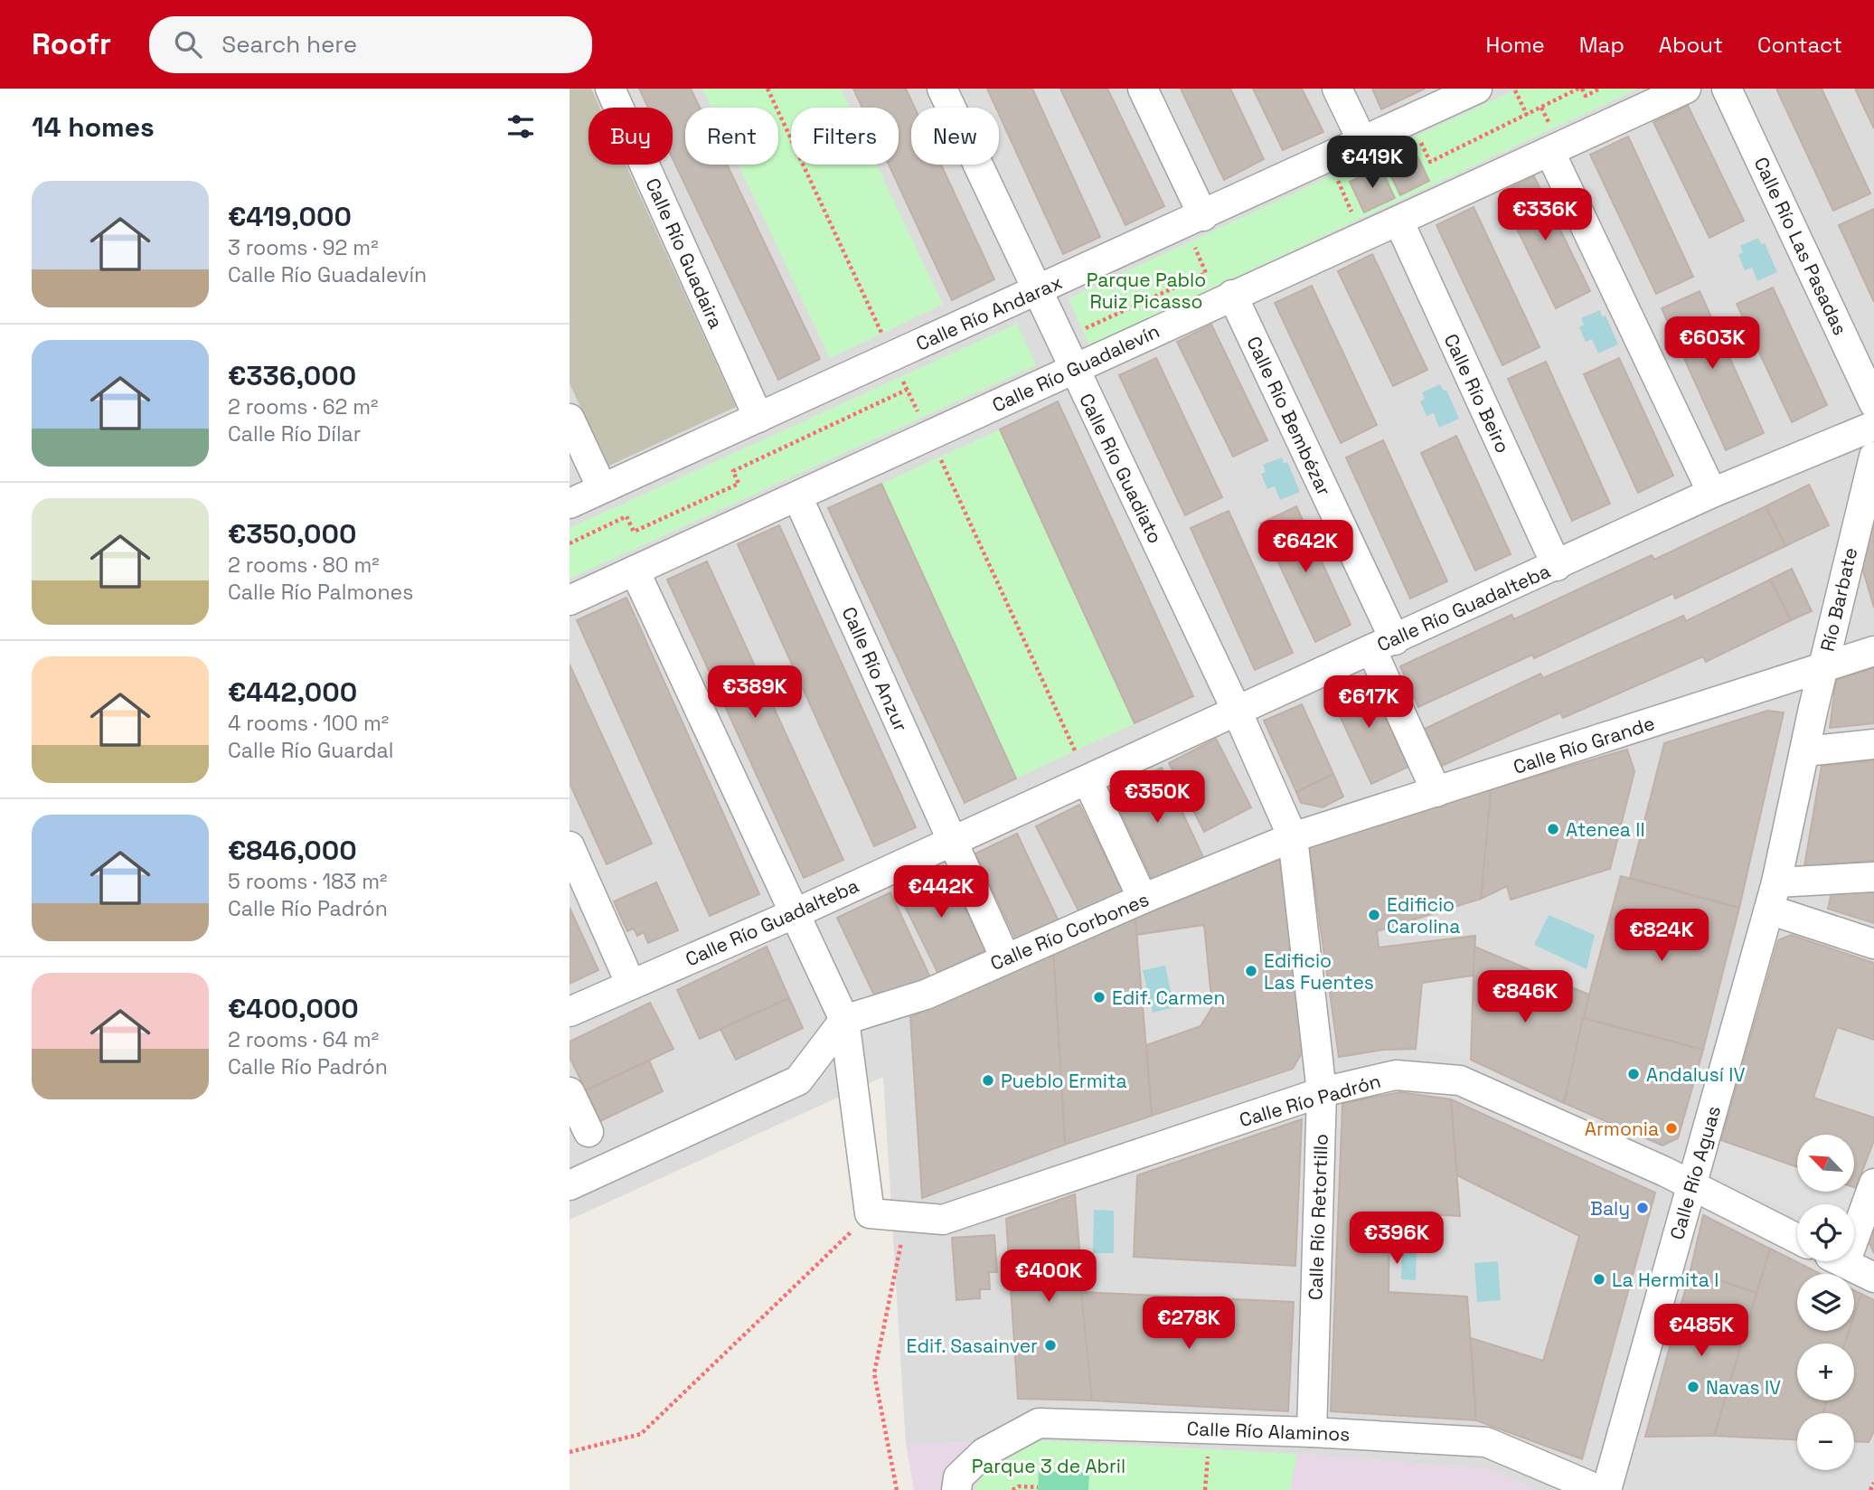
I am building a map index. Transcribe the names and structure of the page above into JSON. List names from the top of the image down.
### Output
{
  "streets": {
    "street": [
      "Calle Río Las Pasadas",
      "Calle Río Guadaira",
      "Calle Río Andarax",
      "Calle Río Guadalevín",
      "Calle Río Beiro",
      "Calle Río Bembézar",
      "Calle Río Guadiato",
      "Río Barbate",
      "Calle Río Guadalteba",
      "Calle Río Anzur",
      "Calle Río Grande",
      "Calle Río Corbones",
      "Calle Río Padrón",
      "Calle Río Aguas",
      "Calle Río Retortillo",
      "Calle Río Alaminos"
    ]
  },
  "crossings": [
    ["Calle Río Guadaira", "Calle Río Andarax"],
    ["Calle Río Andarax", "Calle Río Guadiato"],
    ["Calle Río Guadalevín", "Calle Río Beiro"],
    ["Calle Río Guadalevín", "Calle Río Bembézar"],
    ["Calle Río Guadalevín", "Calle Río Guadiato"],
    ["Calle Río Guadalevín", "Calle Río Anzur"],
    ["Calle Río Beiro", "Calle Río Guadalteba"],
    ["Calle Río Bembézar", "Calle Río Guadalteba"],
    ["Calle Río Bembézar", "Calle Río Grande"],
    ["Calle Río Guadiato", "Calle Río Guadalteba"],
    ["Calle Río Guadiato", "Calle Río Retortillo"],
    ["Río Barbate", "Calle Río Grande"],
    ["Río Barbate", "Calle Río Aguas"],
    ["Calle Río Guadalteba", "Calle Río Anzur"],
    ["Calle Río Guadalteba", "Calle Río Retortillo"],
    ["Calle Río Anzur", "Calle Río Corbones"],
    ["Calle Río Grande", "Calle Río Corbones"],
    ["Calle Río Grande", "Calle Río Aguas"],
    ["Calle Río Grande", "Calle Río Retortillo"],
    ["Calle Río Corbones", "Calle Río Retortillo"],
    ["Calle Río Padrón", "Calle Río Aguas"],
    ["Calle Río Padrón", "Calle Río Retortillo"],
    ["Calle Río Retortillo", "Calle Río Alaminos"]
  ],
  "parks": ["Parque Pablo Ruiz Picasso", "Parque 3 de Abril"],
  "places": [
    "Atenea II",
    "Edificio Carolina",
    "Edificio Las Fuentes",
    "Edif. Carmen",
    "Andalusí IV",
    "Pueblo Ermita",
    "Armonia",
    "Baly",
    "La Hermita I",
    "Edif. Sasainver",
    "Navas IV"
  ],
  "north": "top left",
  "page": {
    "header": "Roofr",
    "search": "Search here",
    "nav": [
      "Home",
      "Map",
      "About",
      "Contact"
    ],
    "heading": "14 homes",
    "chip": [
      "Buy",
      "Rent",
      "Filters",
      "New"
    ],
    "price": [
      "€419K",
      "€336K",
      "€603K",
      "€642K",
      "€389K",
      "€617K",
      "€350K",
      "€442K",
      "€824K",
      "€846K",
      "€396K",
      "€400K",
      "€278K",
      "€485K"
    ],
    "list": [
      {
        "name": "€419,000",
        "note": "3 rooms · 92 m² · Calle Río Guadalevín"
      },
      {
        "name": "€336,000",
        "note": "2 rooms · 62 m² · Calle Río Dílar"
      },
      {
        "name": "€350,000",
        "note": "2 rooms · 80 m² · Calle Río Palmones"
      },
      {
        "name": "€442,000",
        "note": "4 rooms · 100 m² · Calle Río Guardal"
      },
      {
        "name": "€846,000",
        "note": "5 rooms · 183 m² · Calle Río Padrón"
      },
      {
        "name": "€400,000",
        "note": "2 rooms · 64 m² · Calle Río Padrón"
      }
    ],
    "map_buttons": ["+", "−"]
  }
}
